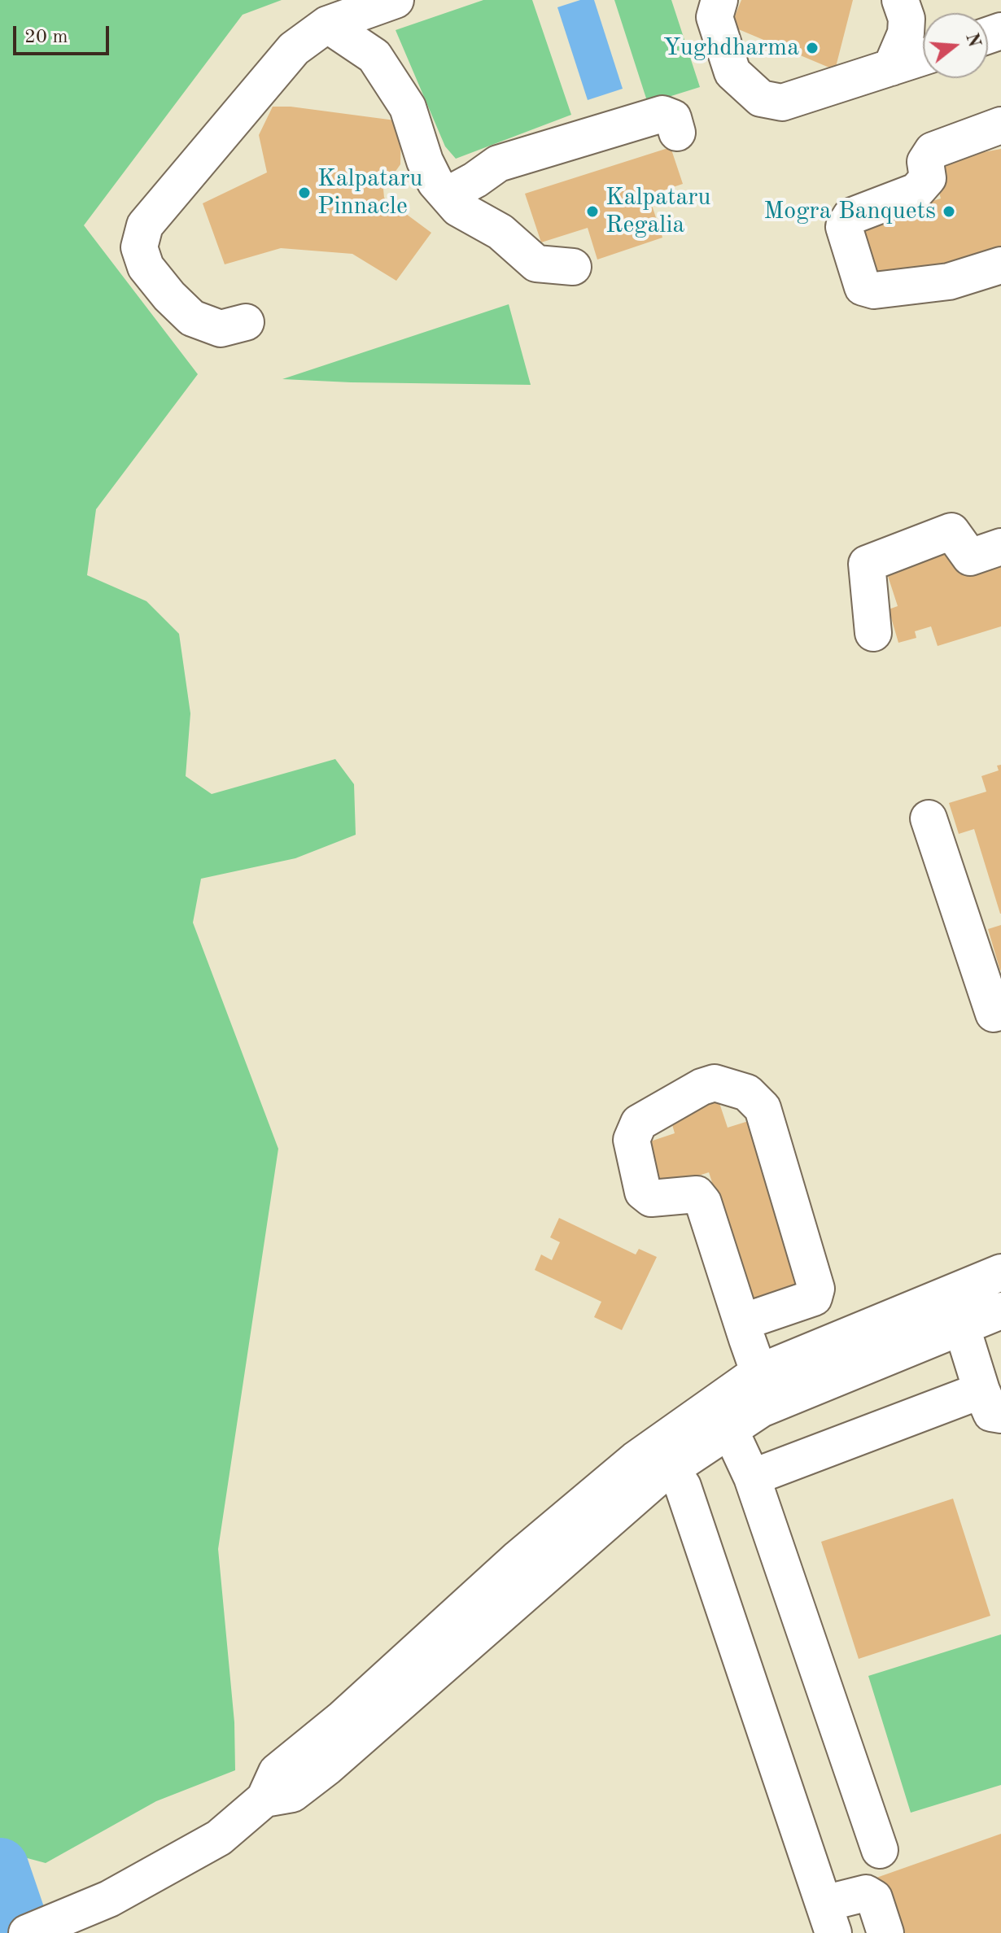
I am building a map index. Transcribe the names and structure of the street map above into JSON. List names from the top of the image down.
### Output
{
  "places": [
    "Yughdharma",
    "Kalpataru Pinnacle",
    "Kalpataru Regalia",
    "Mogra Banquets"
  ],
  "scale_bar": "20 m",
  "north": "right"
}
